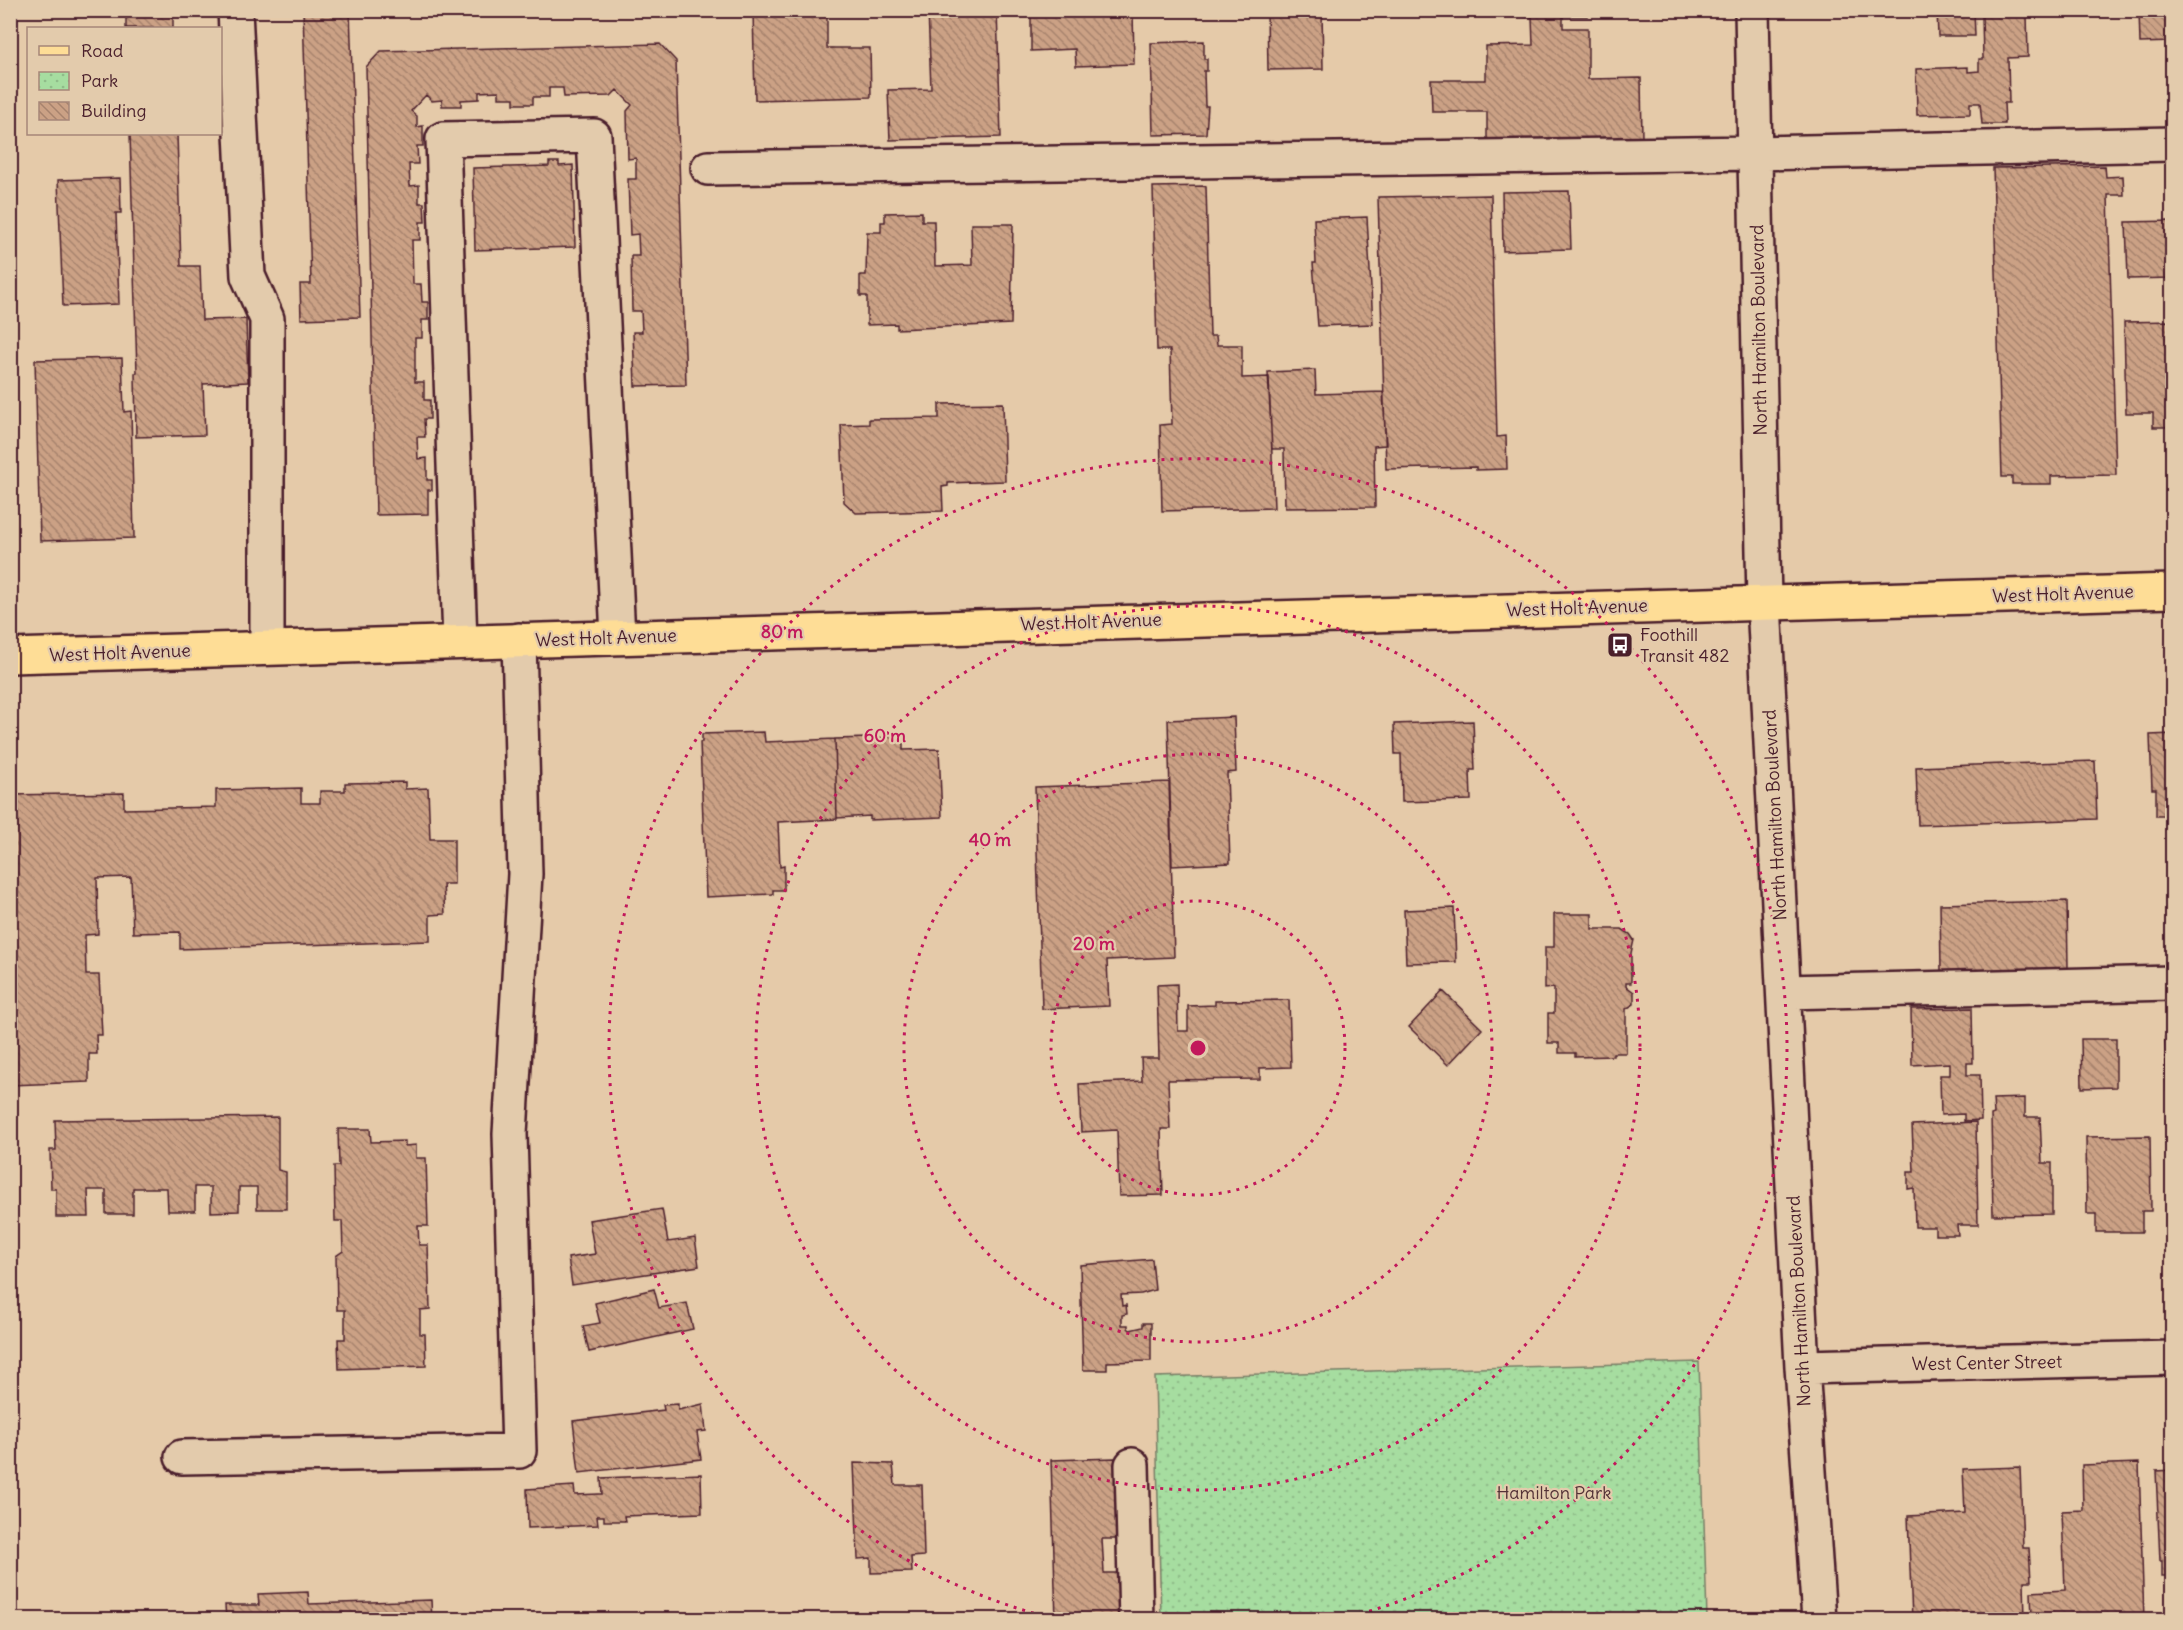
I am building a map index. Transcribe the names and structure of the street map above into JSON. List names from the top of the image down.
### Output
{
  "streets": {
    "main road": ["West Holt Avenue"],
    "street": ["North Hamilton Boulevard", "West Center Street"]
  },
  "crossings": [
    ["North Hamilton Boulevard", "West Holt Avenue"],
    ["North Hamilton Boulevard", "West Center Street"]
  ],
  "parks": ["Hamilton Park"],
  "places": {
    "bus stop": ["Foothill Transit 482"]
  },
  "legend": ["Road", "Park", "Building"],
  "rings": [
    "80 m",
    "60 m",
    "40 m",
    "20 m"
  ]
}
